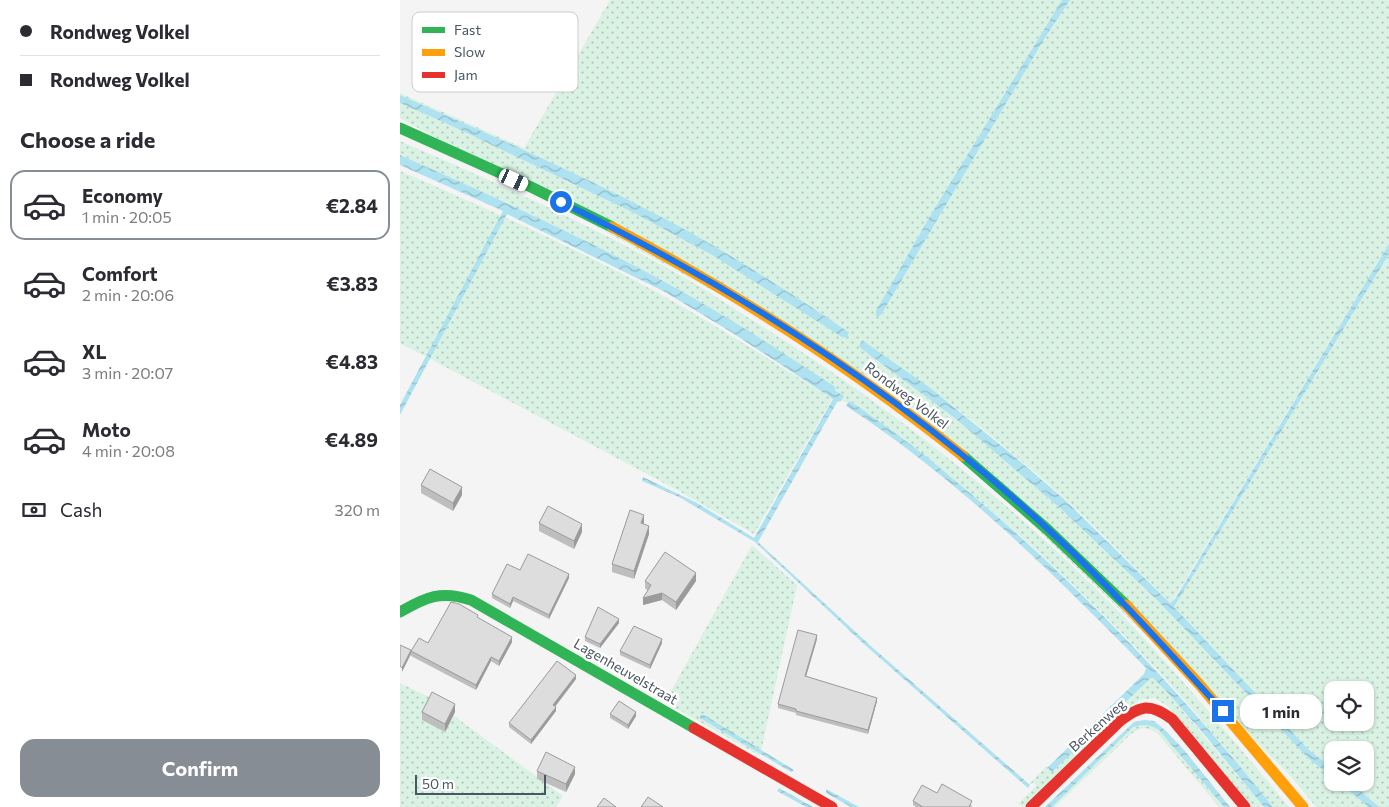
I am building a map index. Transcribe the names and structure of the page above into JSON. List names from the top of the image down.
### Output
{
  "streets": {
    "main road": ["Rondweg Volkel", "Lagenheuvelstraat", "Berkenweg"]
  },
  "legend": ["Fast", "Slow", "Jam"],
  "scale_bar": "50 m",
  "page": {
    "banner": ["Rondweg Volkel", "Rondweg Volkel"],
    "heading": "Choose a ride",
    "list": [
      {
        "name": "Economy",
        "note": "1 min · 20:05",
        "value": "€2.84"
      },
      {
        "name": "Comfort",
        "note": "2 min · 20:06",
        "value": "€3.83"
      },
      {
        "name": "XL",
        "note": "3 min · 20:07",
        "value": "€4.83"
      },
      {
        "name": "Moto",
        "note": "4 min · 20:08",
        "value": "€4.89"
      }
    ],
    "pay": ["Cash", "320 m"],
    "bubble": "1 min",
    "buttons": "Confirm",
    "scale": "50 m"
  }
}
